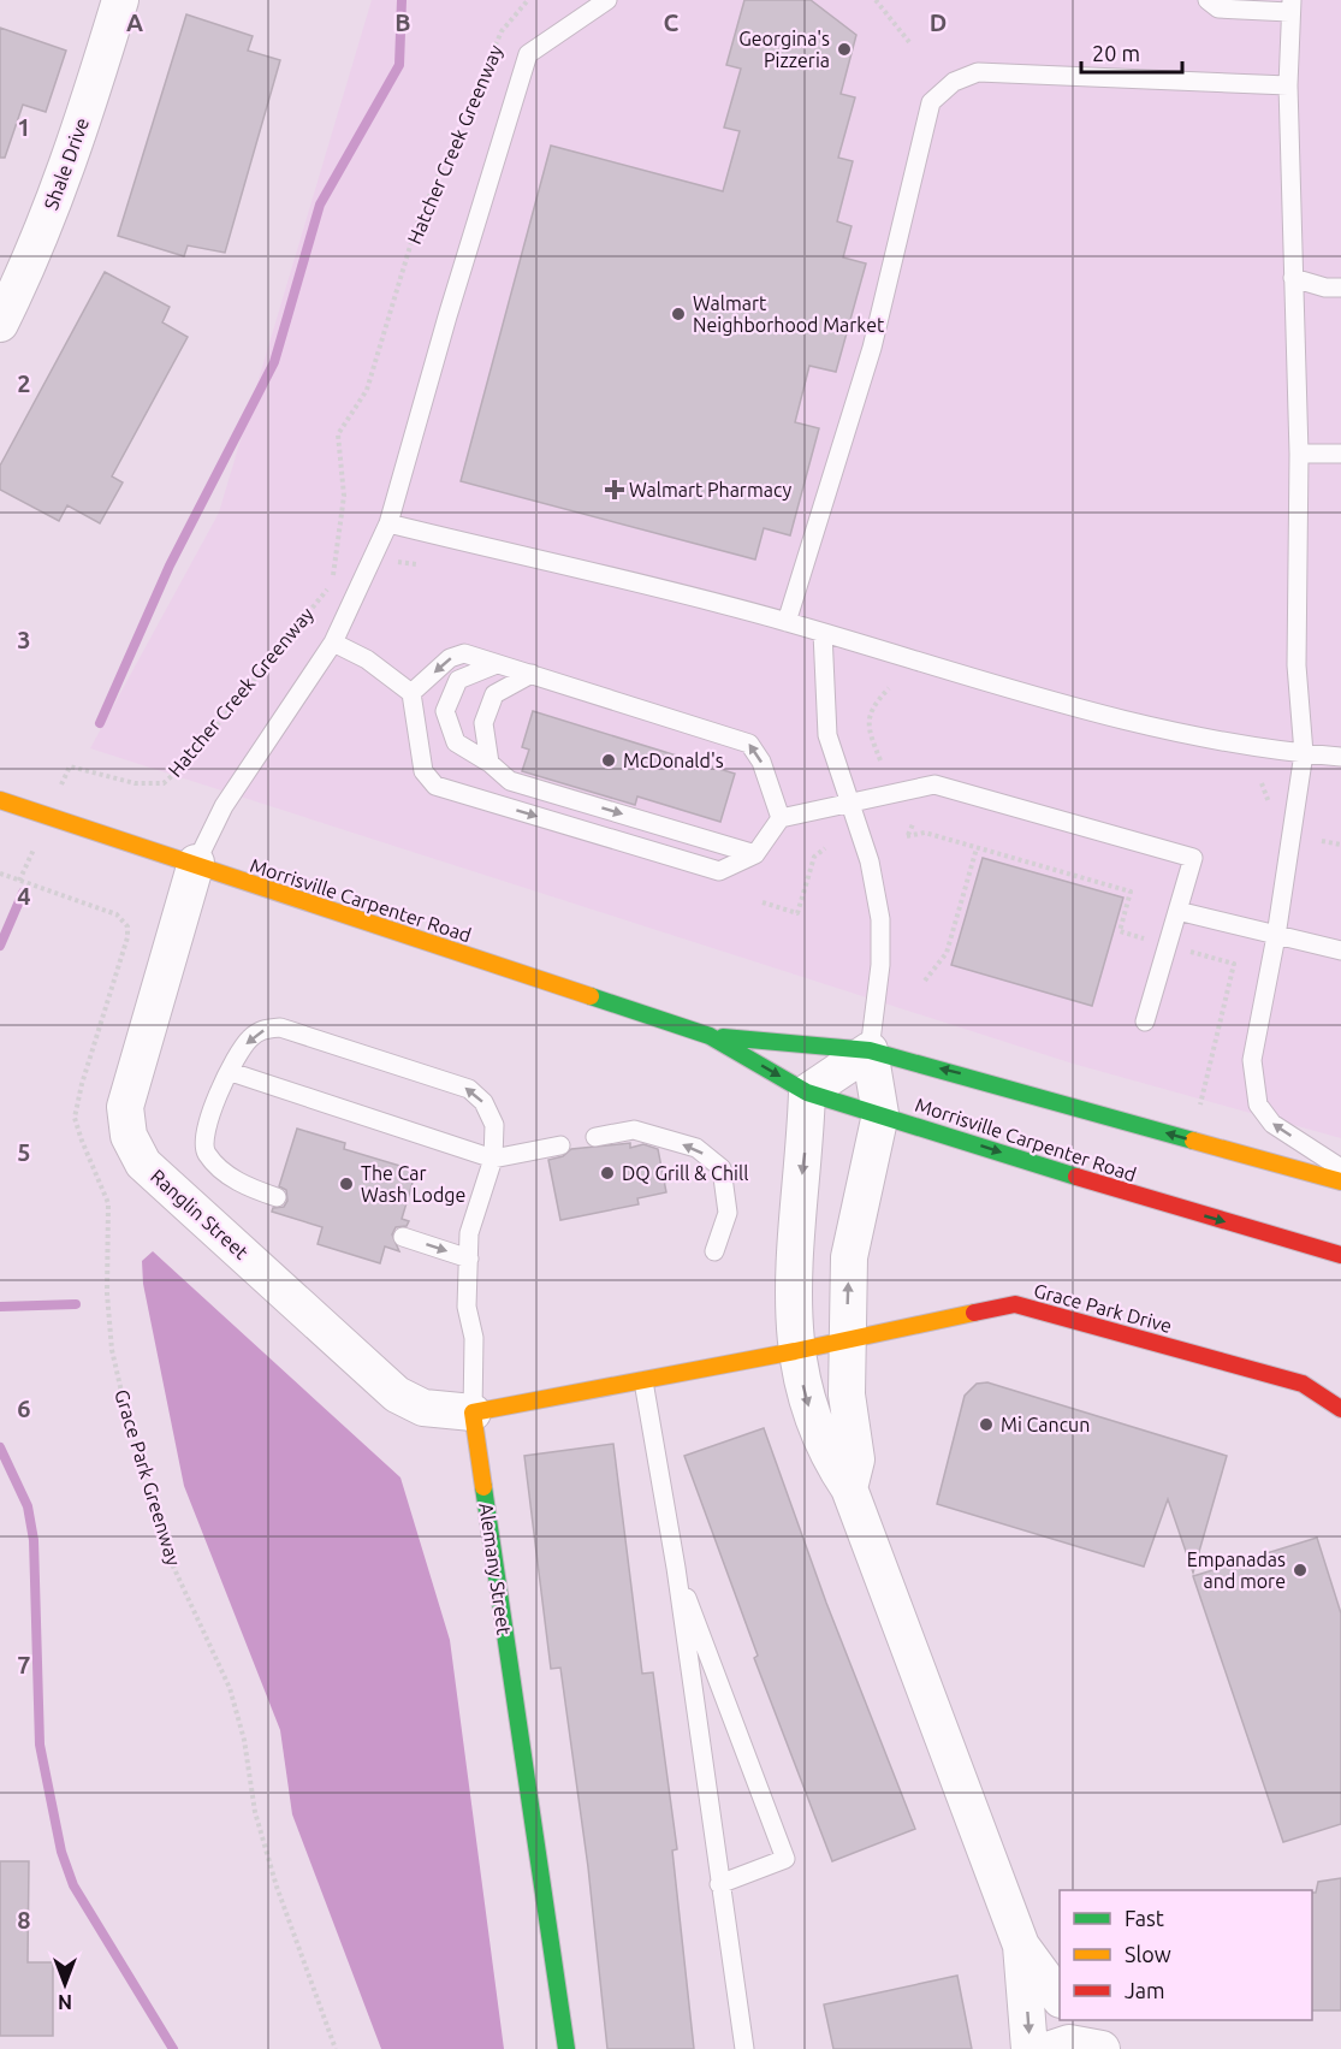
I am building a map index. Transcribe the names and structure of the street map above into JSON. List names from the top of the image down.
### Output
{
  "streets": {
    "main road": ["Morrisville Carpenter Road", "Grace Park Drive", "Alemany Street"],
    "street": ["Shale Drive", "Ranglin Street"],
    "path": ["Hatcher Creek Greenway", "Grace Park Greenway"]
  },
  "crossings": [
    ["Morrisville Carpenter Road", "Ranglin Street"],
    ["Ranglin Street", "Alemany Street"]
  ],
  "places": {
    "other": [
      "Georgina's Pizzeria",
      "Walmart Neighborhood Market",
      "McDonald's",
      "DQ Grill & Chill",
      "The Car Wash Lodge",
      "Mi Cancun",
      "Empanadas and more"
    ],
    "health": ["Walmart Pharmacy"]
  },
  "legend": ["Fast", "Slow", "Jam"],
  "scale_bar": "20 m",
  "north": "bottom",
  "grid": {
    "columns": [
      "A",
      "B",
      "C",
      "D"
    ],
    "rows": [
      "1",
      "2",
      "3",
      "4",
      "5",
      "6",
      "7",
      "8"
    ]
  }
}
